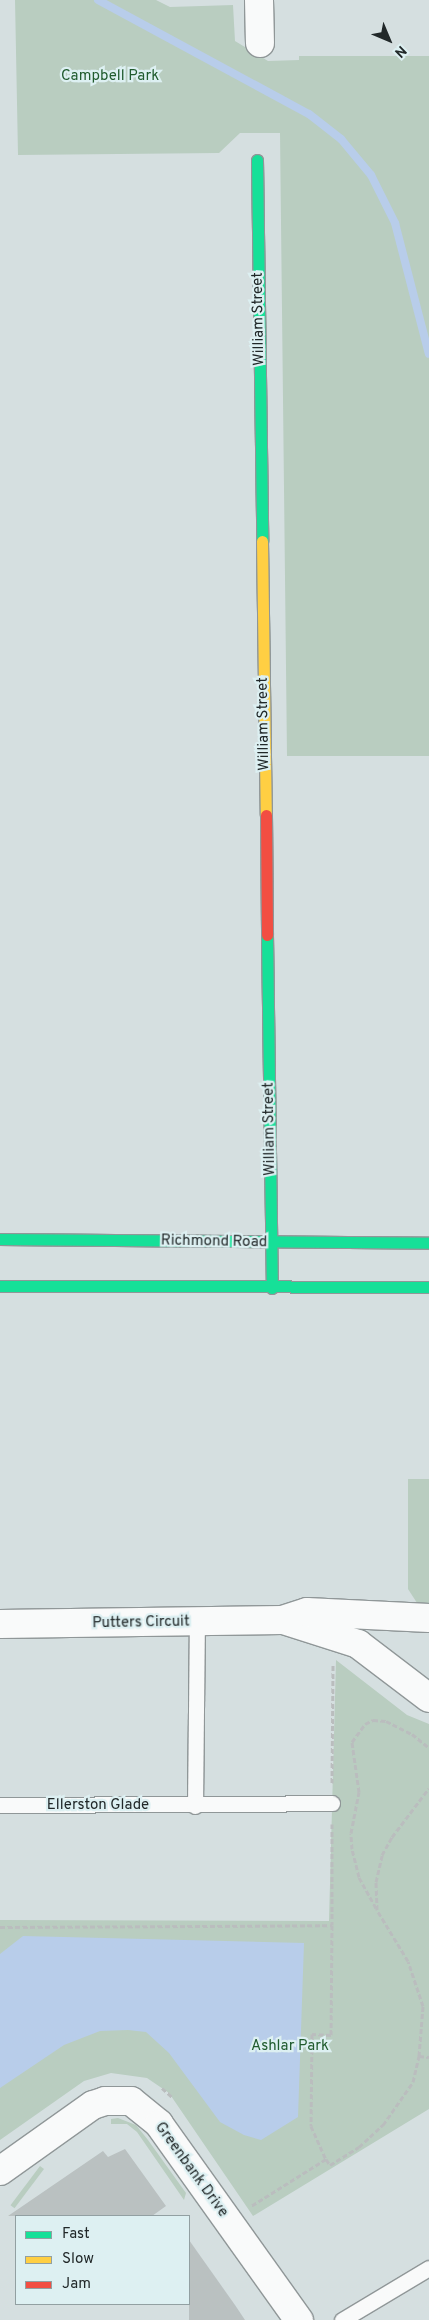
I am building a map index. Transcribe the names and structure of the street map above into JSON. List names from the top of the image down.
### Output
{
  "streets": {
    "street": [
      "William Street",
      "Richmond Road",
      "Putters Circuit",
      "Greenbank Drive"
    ],
    "lane": ["Ellerston Glade"]
  },
  "crossings": [
    ["William Street", "Richmond Road"]
  ],
  "parks": ["Campbell Park", "Ashlar Park"],
  "legend": ["Fast", "Slow", "Jam"],
  "north": "bottom right"
}
